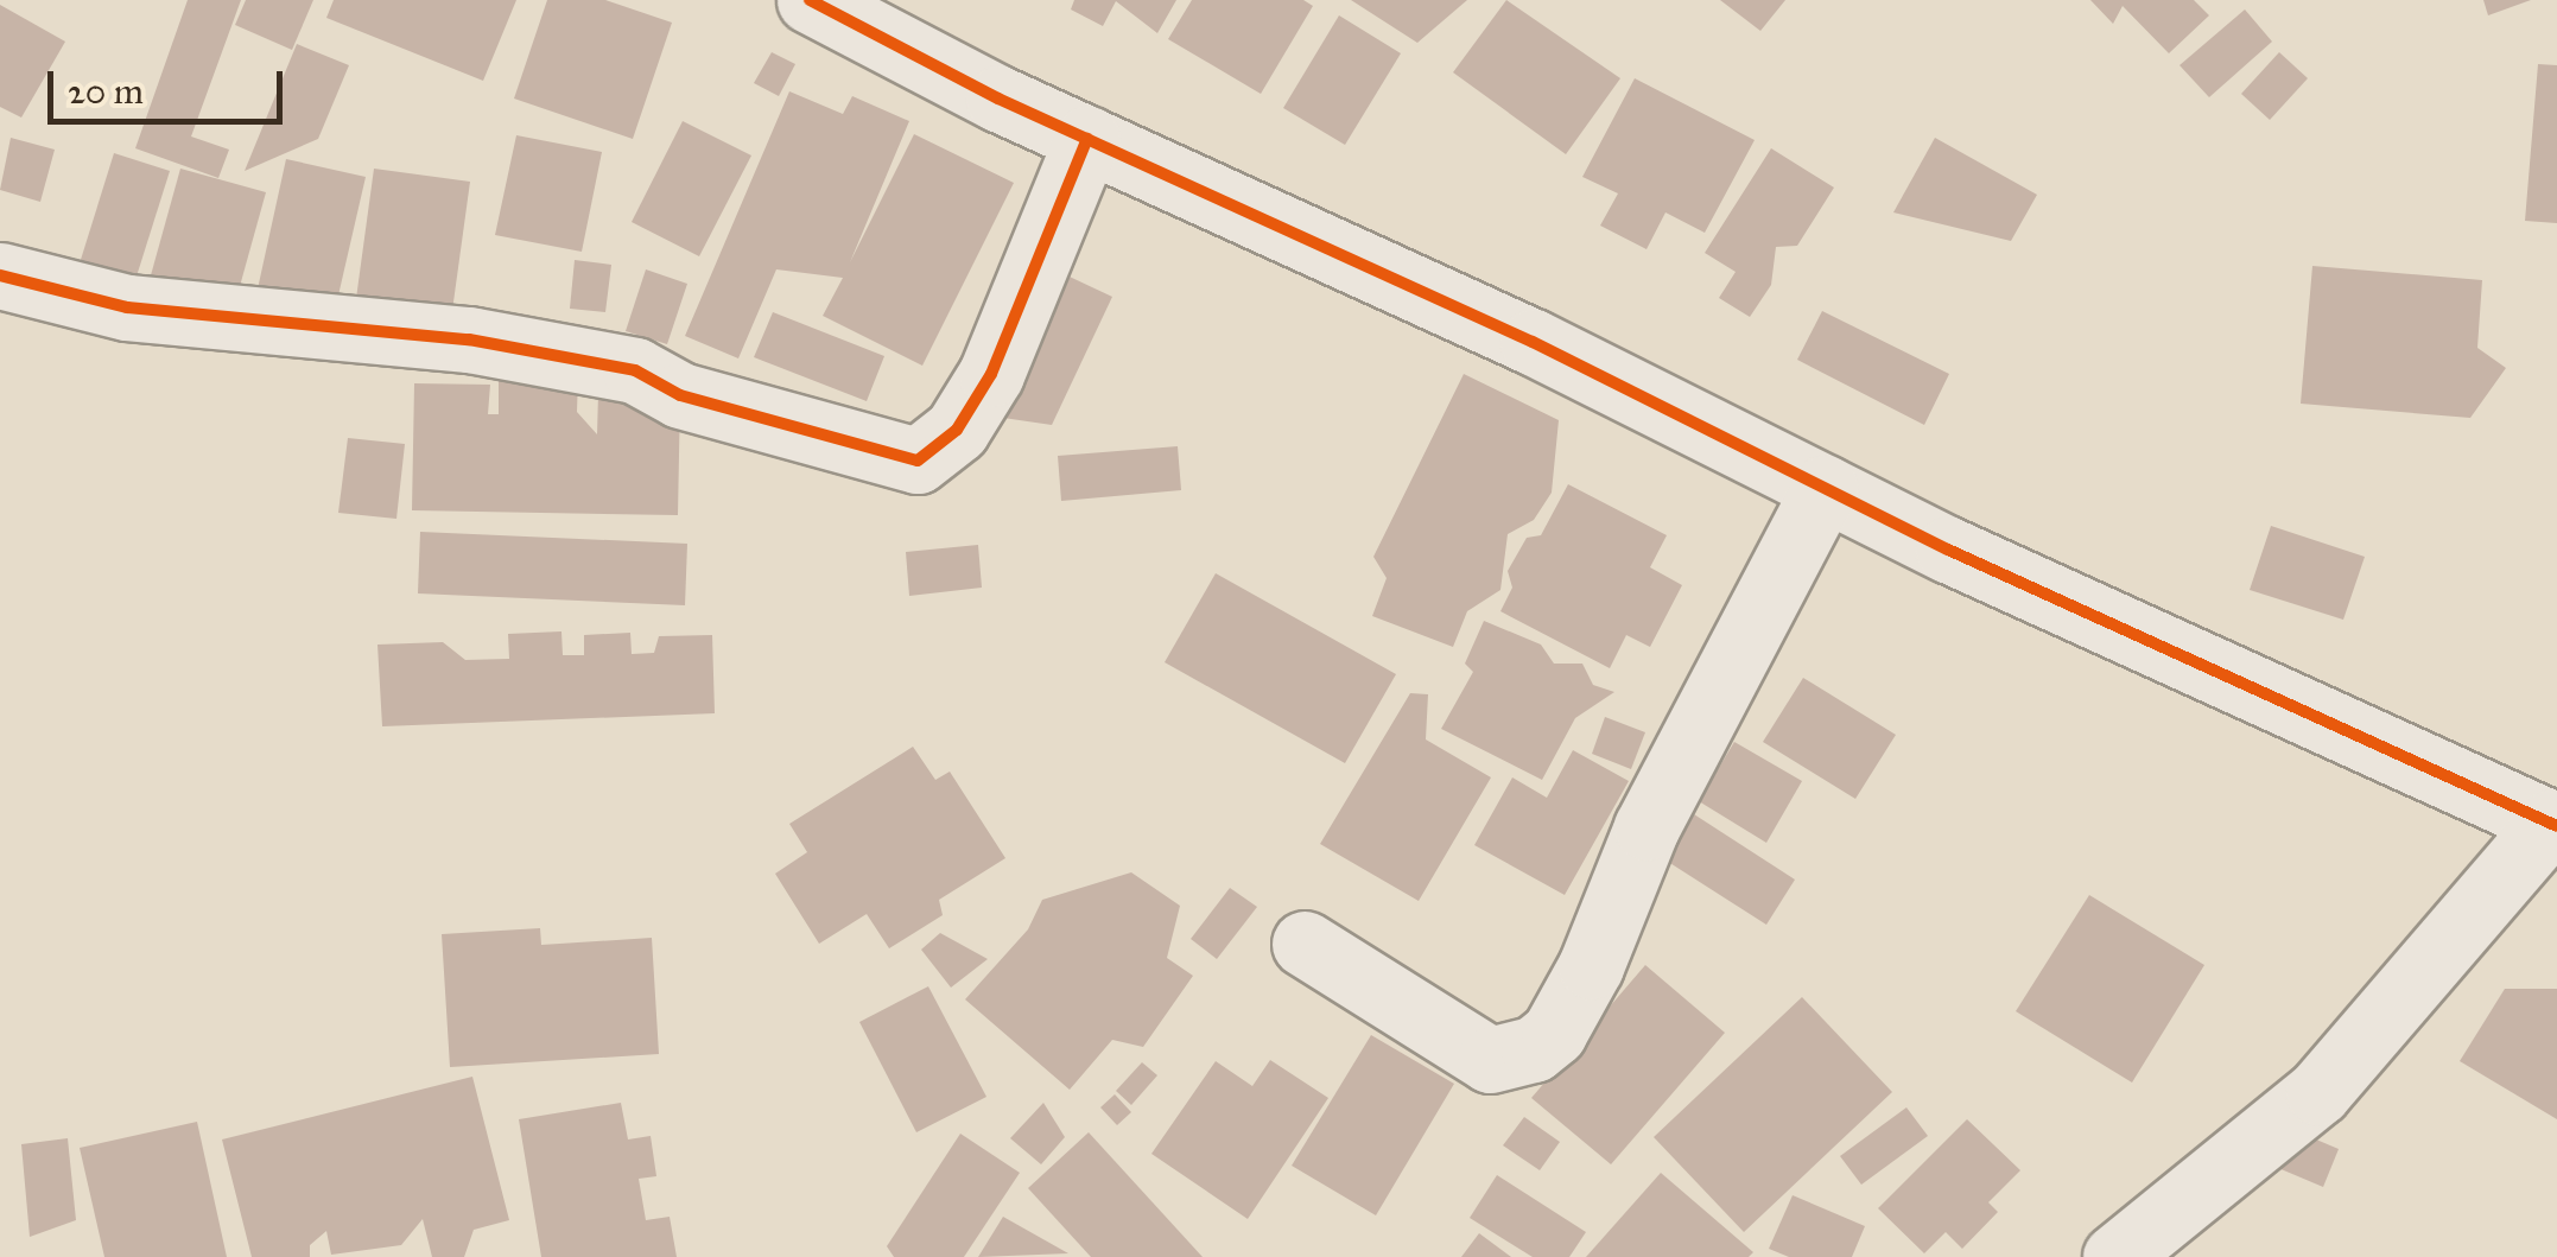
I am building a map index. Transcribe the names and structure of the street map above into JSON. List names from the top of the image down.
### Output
{
  "scale_bar": "20 m"
}
